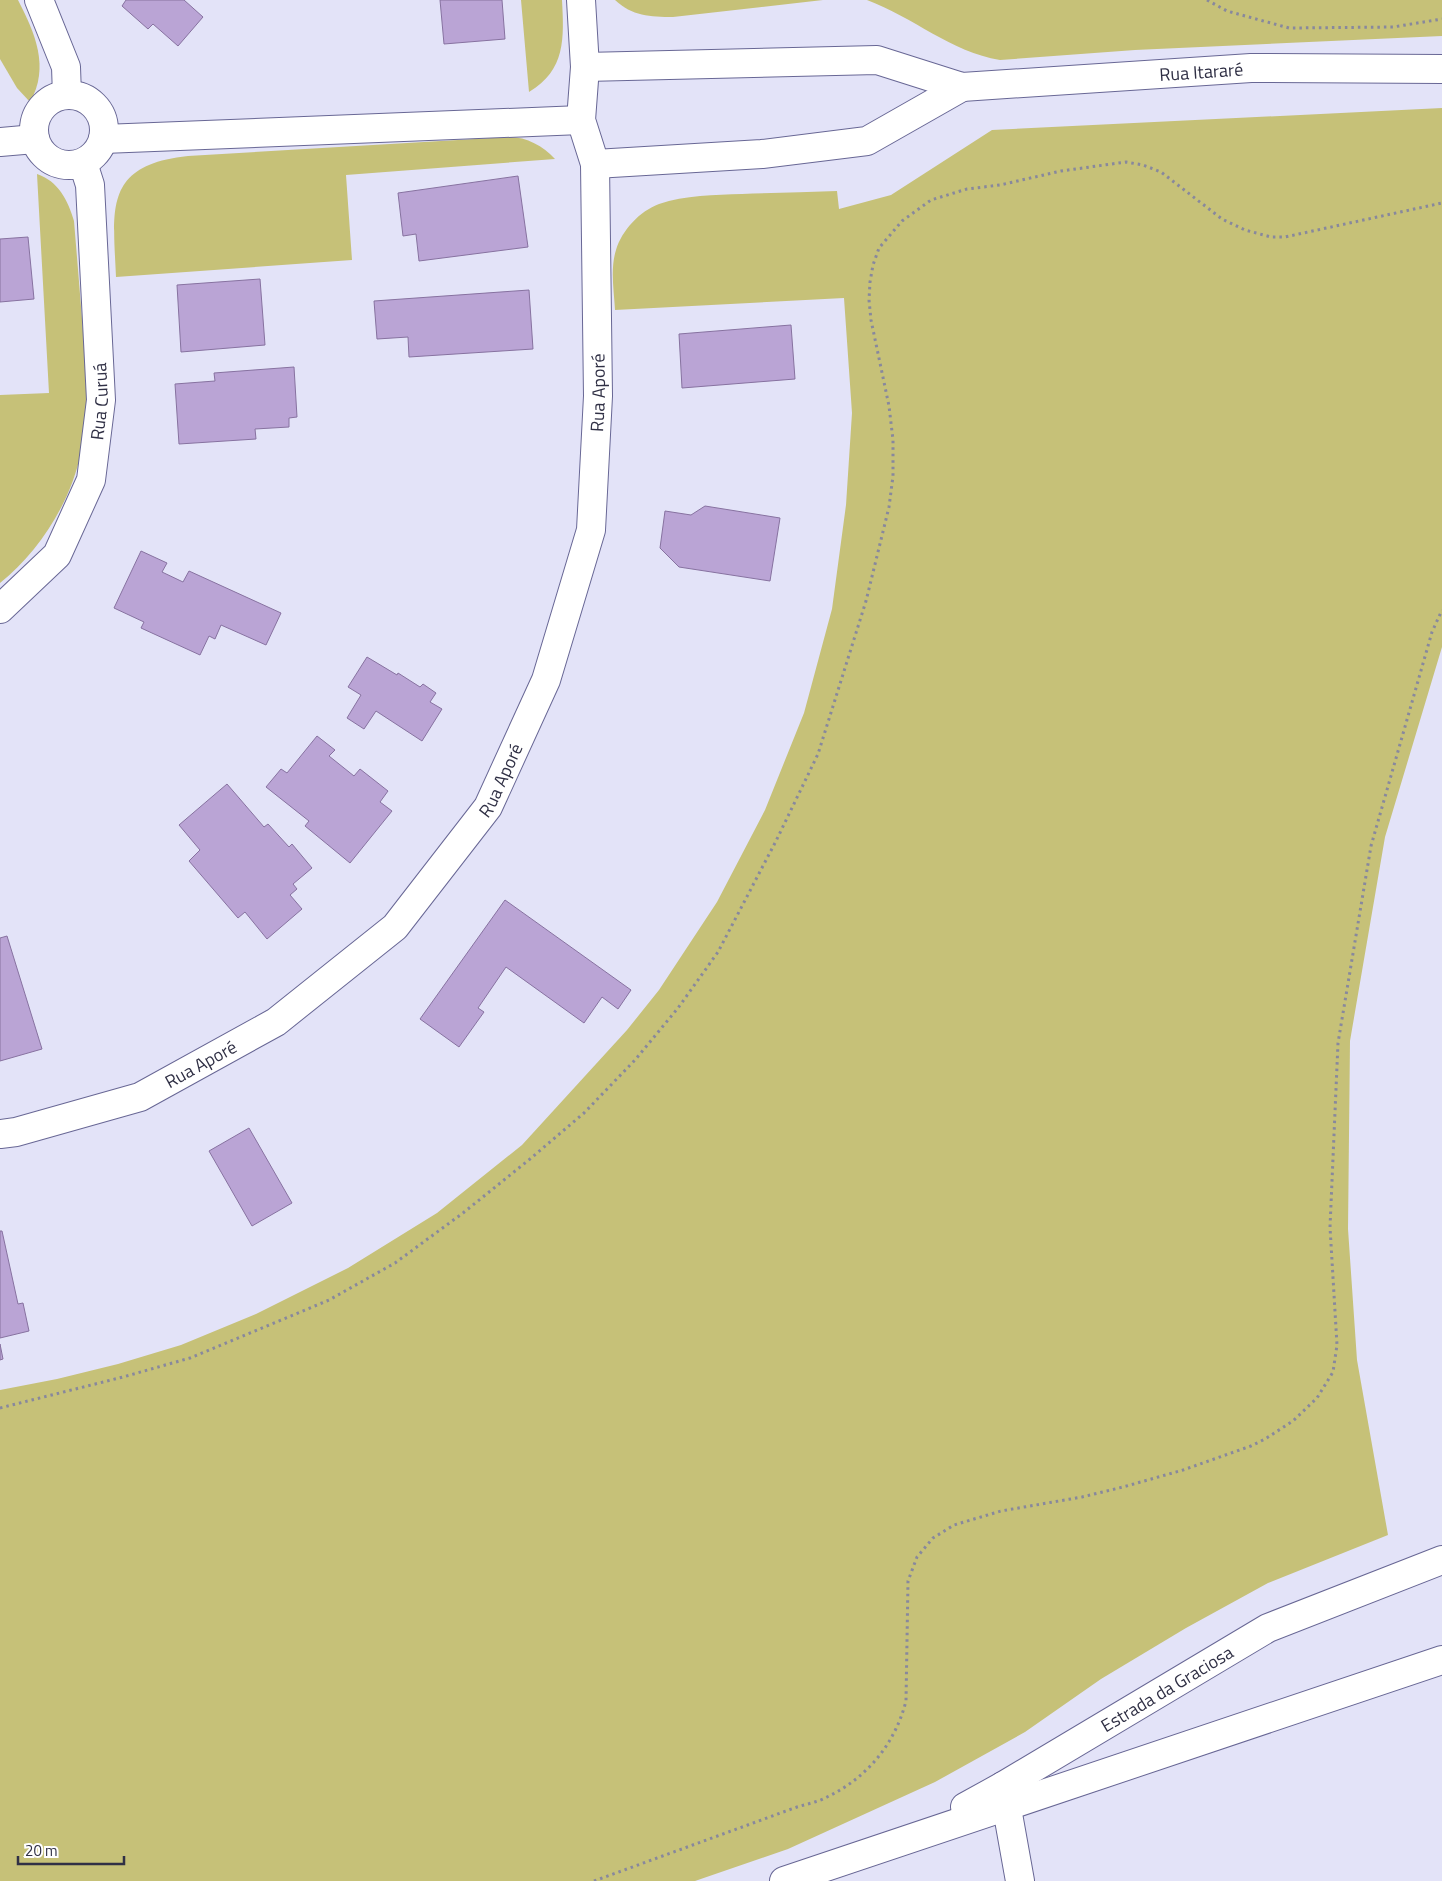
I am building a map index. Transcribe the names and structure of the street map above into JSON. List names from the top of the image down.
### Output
{
  "streets": {
    "street": [
      "Rua Itararé",
      "Rua Aporé",
      "Rua Curuá",
      "Estrada da Graciosa"
    ]
  },
  "scale_bar": "20 m"
}
